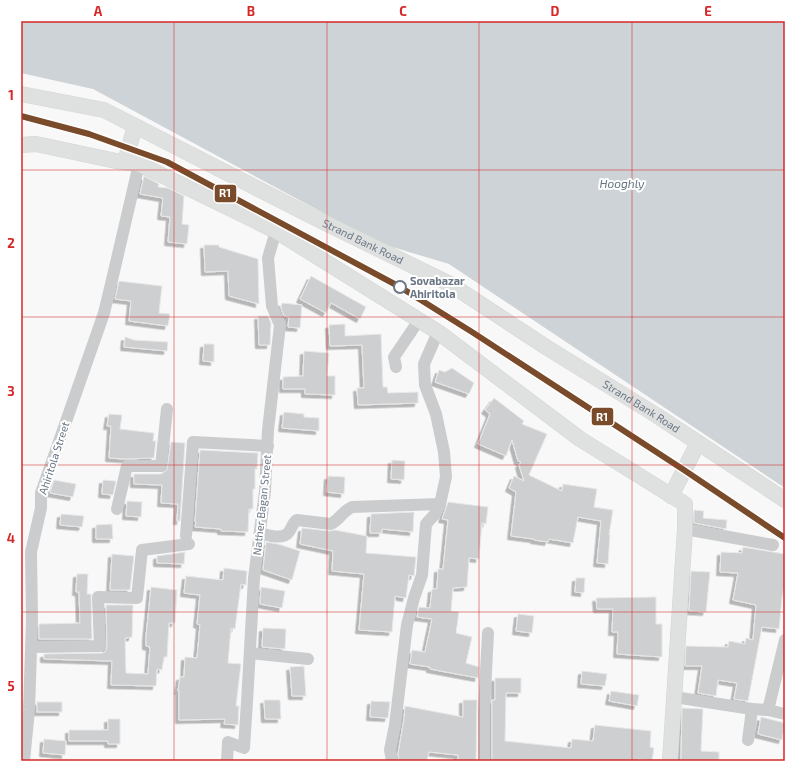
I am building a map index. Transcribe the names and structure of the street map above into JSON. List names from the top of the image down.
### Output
{
  "streets": {
    "main road": ["Strand Bank Road"],
    "street": ["Ahiritola Street", "Nather Bagan Street"]
  },
  "water": ["Hooghly"],
  "places": ["Sovabazar Ahiritola"],
  "lines": ["transit line R1"],
  "grid": {
    "columns": [
      "A",
      "B",
      "C",
      "D",
      "E"
    ],
    "rows": [
      "1",
      "2",
      "3",
      "4",
      "5"
    ]
  }
}
